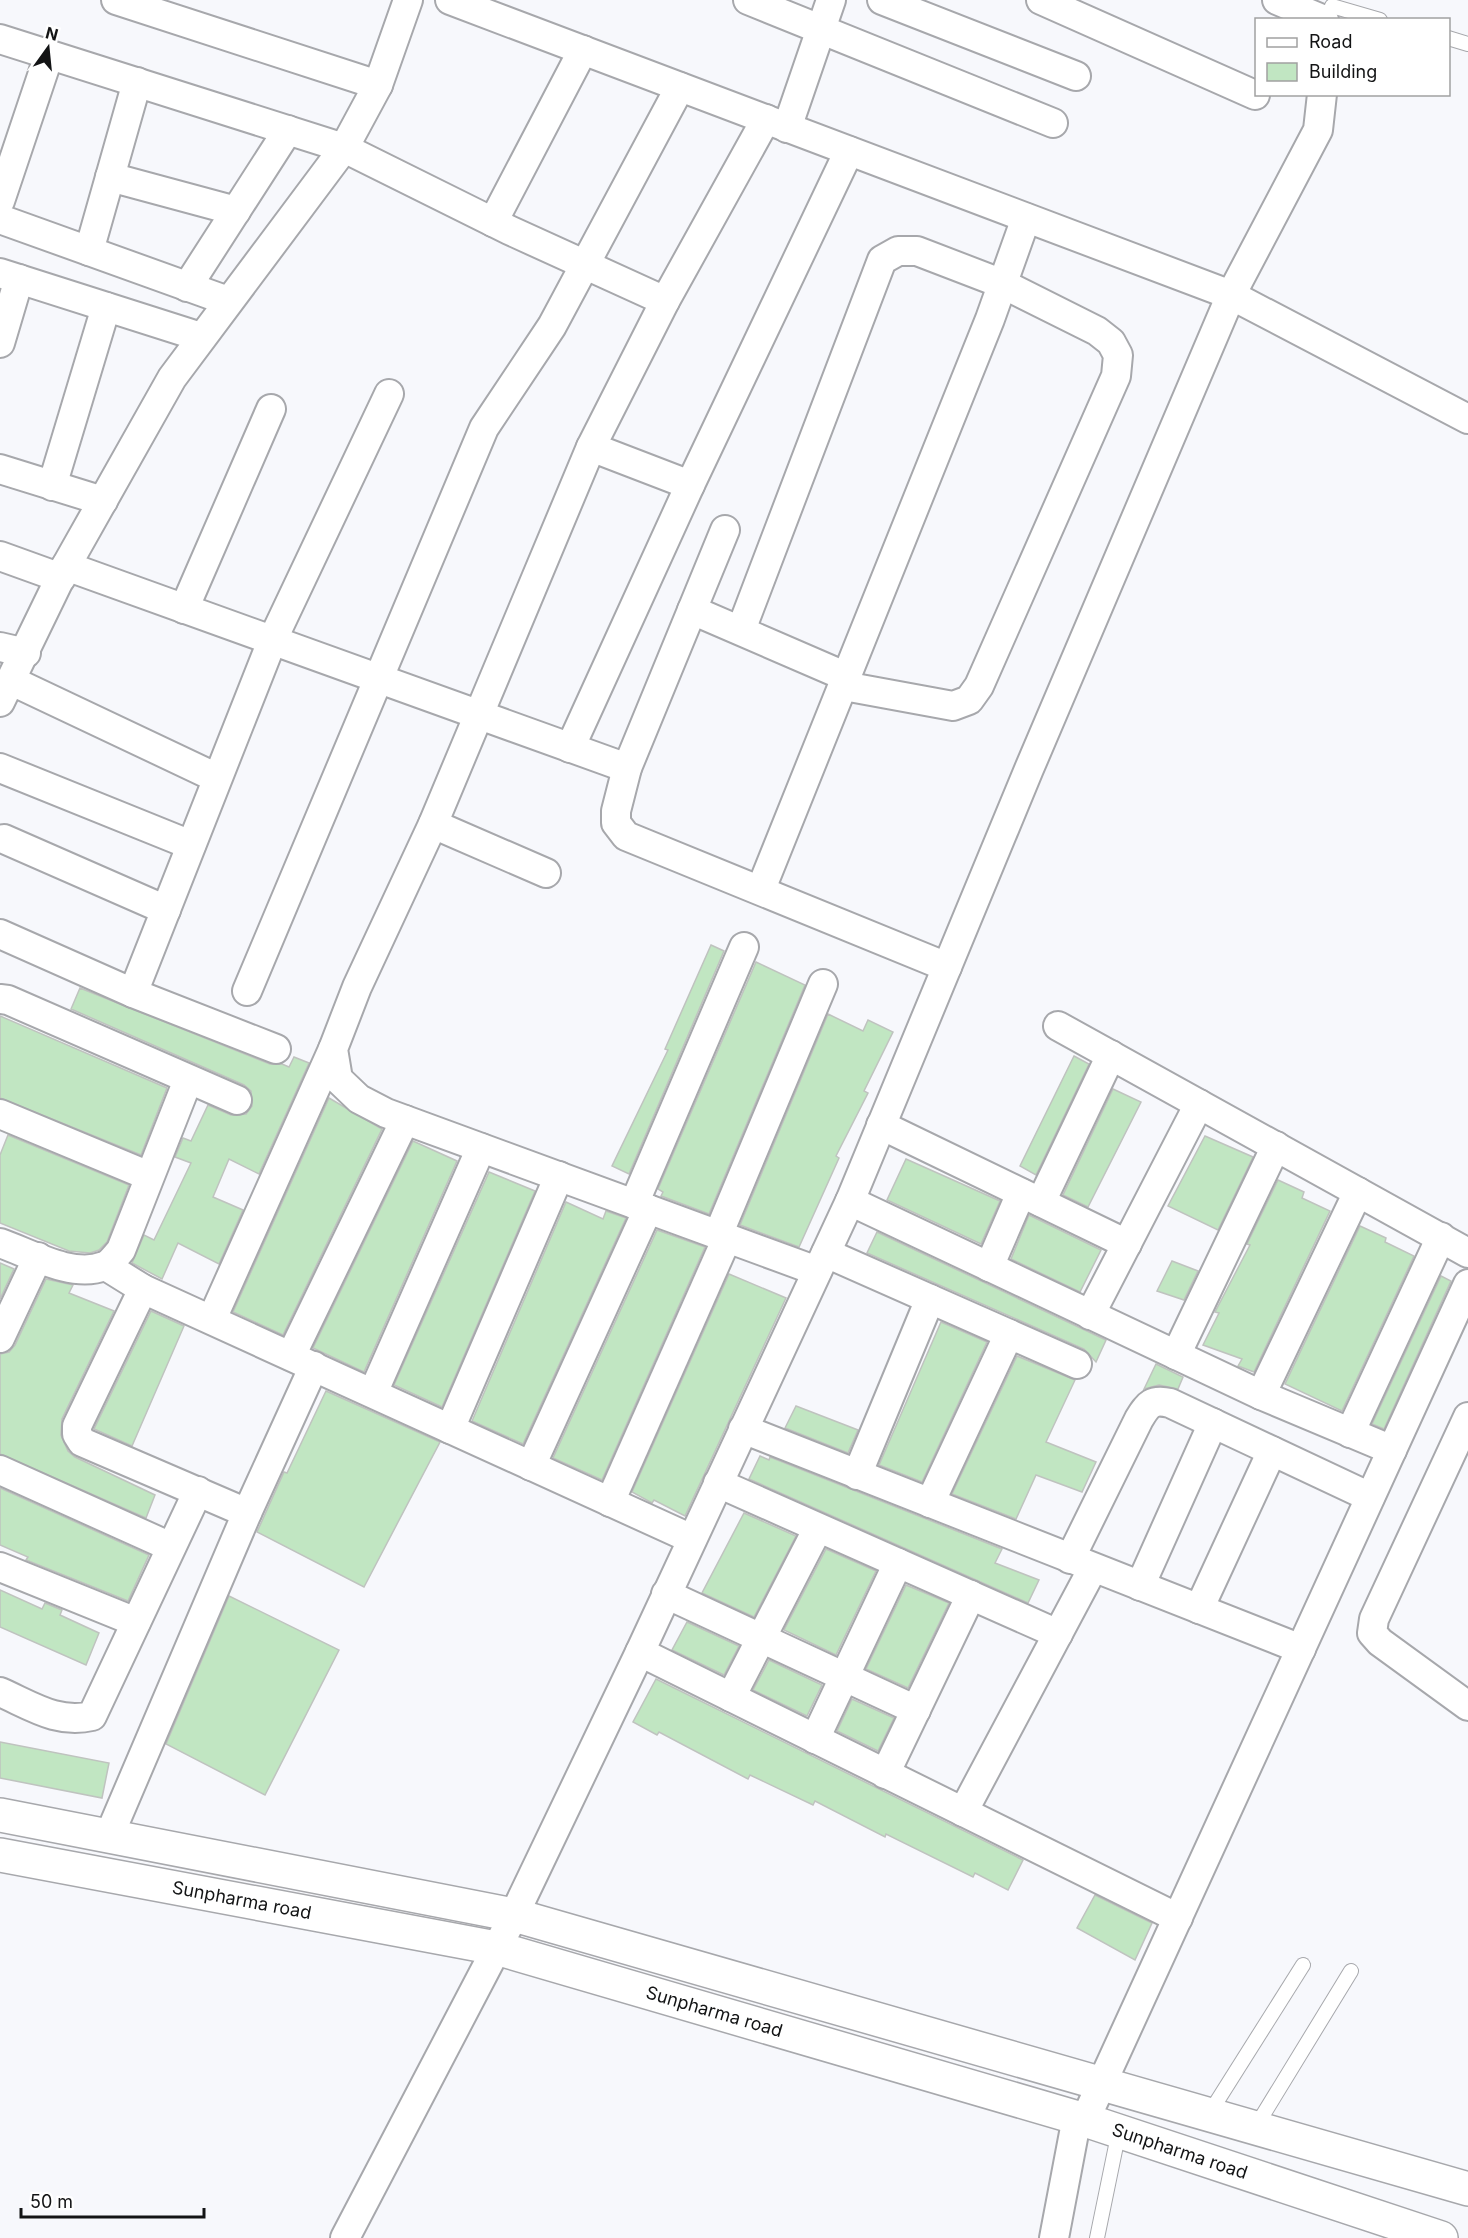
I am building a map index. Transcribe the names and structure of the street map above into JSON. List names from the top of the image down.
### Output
{
  "streets": {
    "street": ["Sunpharma road"]
  },
  "legend": ["Road", "Building"],
  "scale_bar": "50 m",
  "north": "top"
}
